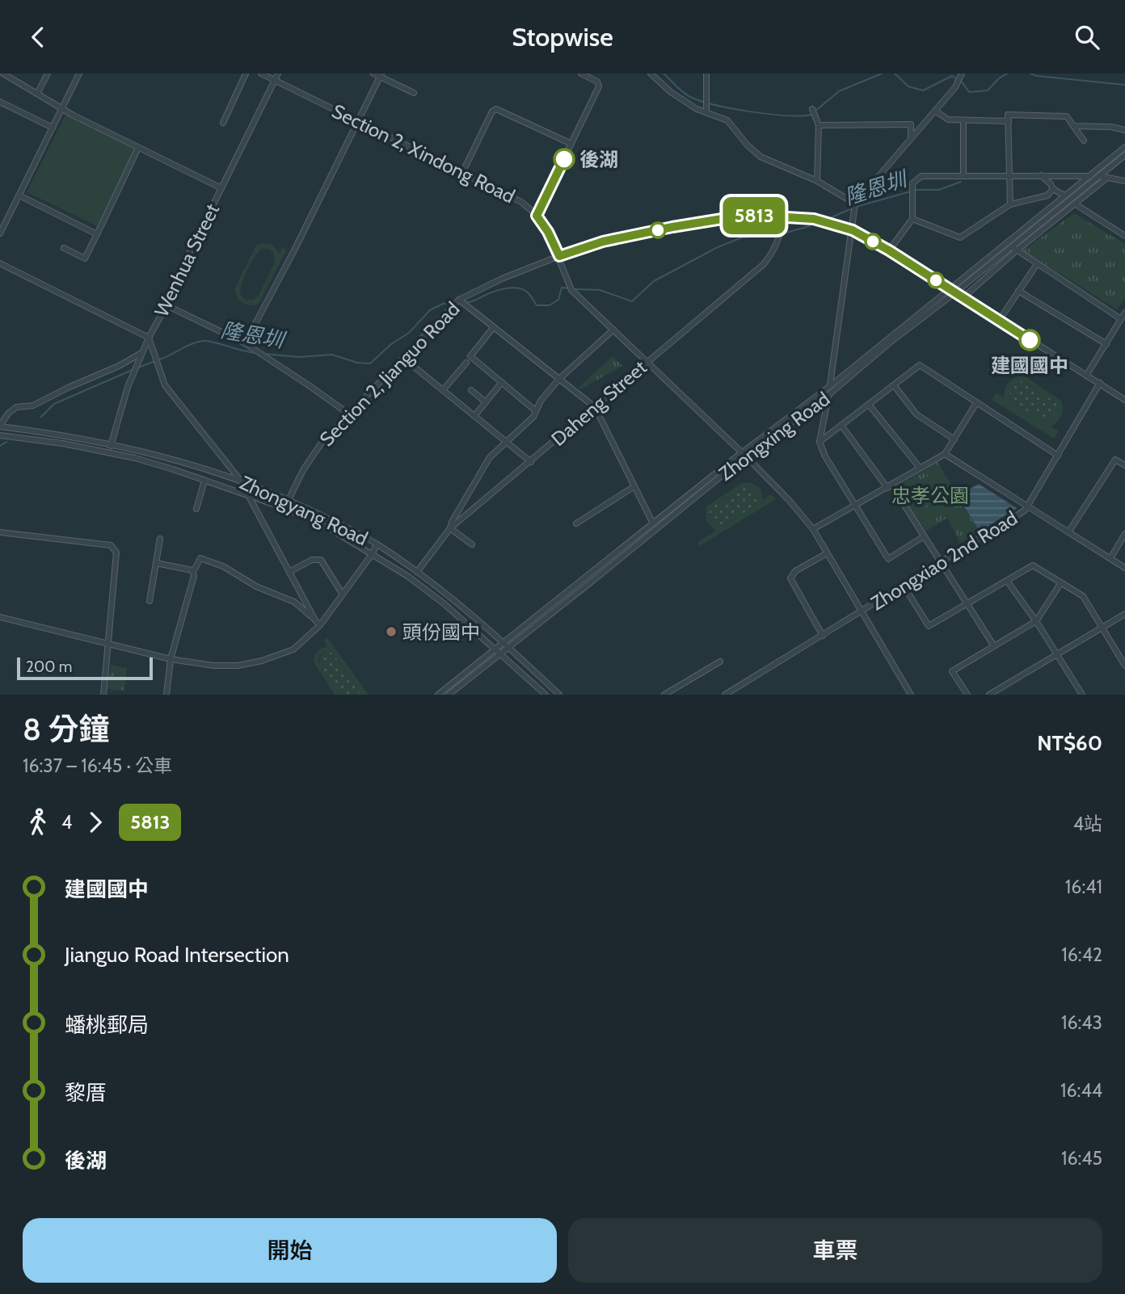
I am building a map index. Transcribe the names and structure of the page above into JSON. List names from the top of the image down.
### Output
{
  "streets": {
    "street": [
      "Section 2, Xindong Road",
      "Wenhua Street",
      "Section 2, Jianguo Road",
      "Daheng Street",
      "Zhongxing Road",
      "Zhongyang Road",
      "Zhongxiao 2nd Road"
    ]
  },
  "crossings": [
    ["Section 2, Xindong Road", "Wenhua Street"],
    ["Section 2, Xindong Road", "Section 2, Jianguo Road"],
    ["Section 2, Xindong Road", "Daheng Street"],
    ["Section 2, Xindong Road", "Zhongxing Road"],
    ["Section 2, Xindong Road", "Zhongxiao 2nd Road"],
    ["Wenhua Street", "Zhongyang Road"],
    ["Section 2, Jianguo Road", "Daheng Street"],
    ["Section 2, Jianguo Road", "Zhongxing Road"],
    ["Section 2, Jianguo Road", "Zhongyang Road"],
    ["Section 2, Jianguo Road", "Zhongxiao 2nd Road"],
    ["Daheng Street", "Zhongyang Road"],
    ["Zhongxing Road", "Zhongyang Road"]
  ],
  "water": ["隆恩圳"],
  "parks": ["忠孝公園"],
  "places": ["後湖", "建國國中", "頭份國中"],
  "lines": ["bus line 5813"],
  "scale_bar": "200 m",
  "page": {
    "header": "Stopwise",
    "on_map": "5813",
    "scale": "200 m",
    "heading": ["8 分鐘", "16:37 – 16:45 · 公車", "NT$60"],
    "legs": ["4", "5813", "4站"],
    "list": [
      {
        "name": "建國國中",
        "value": "16:41"
      },
      {
        "name": "Jianguo Road Intersection",
        "value": "16:42"
      },
      {
        "name": "蟠桃郵局",
        "value": "16:43"
      },
      {
        "name": "黎厝",
        "value": "16:44"
      },
      {
        "name": "後湖",
        "value": "16:45"
      }
    ],
    "buttons": ["開始", "車票"]
  }
}
